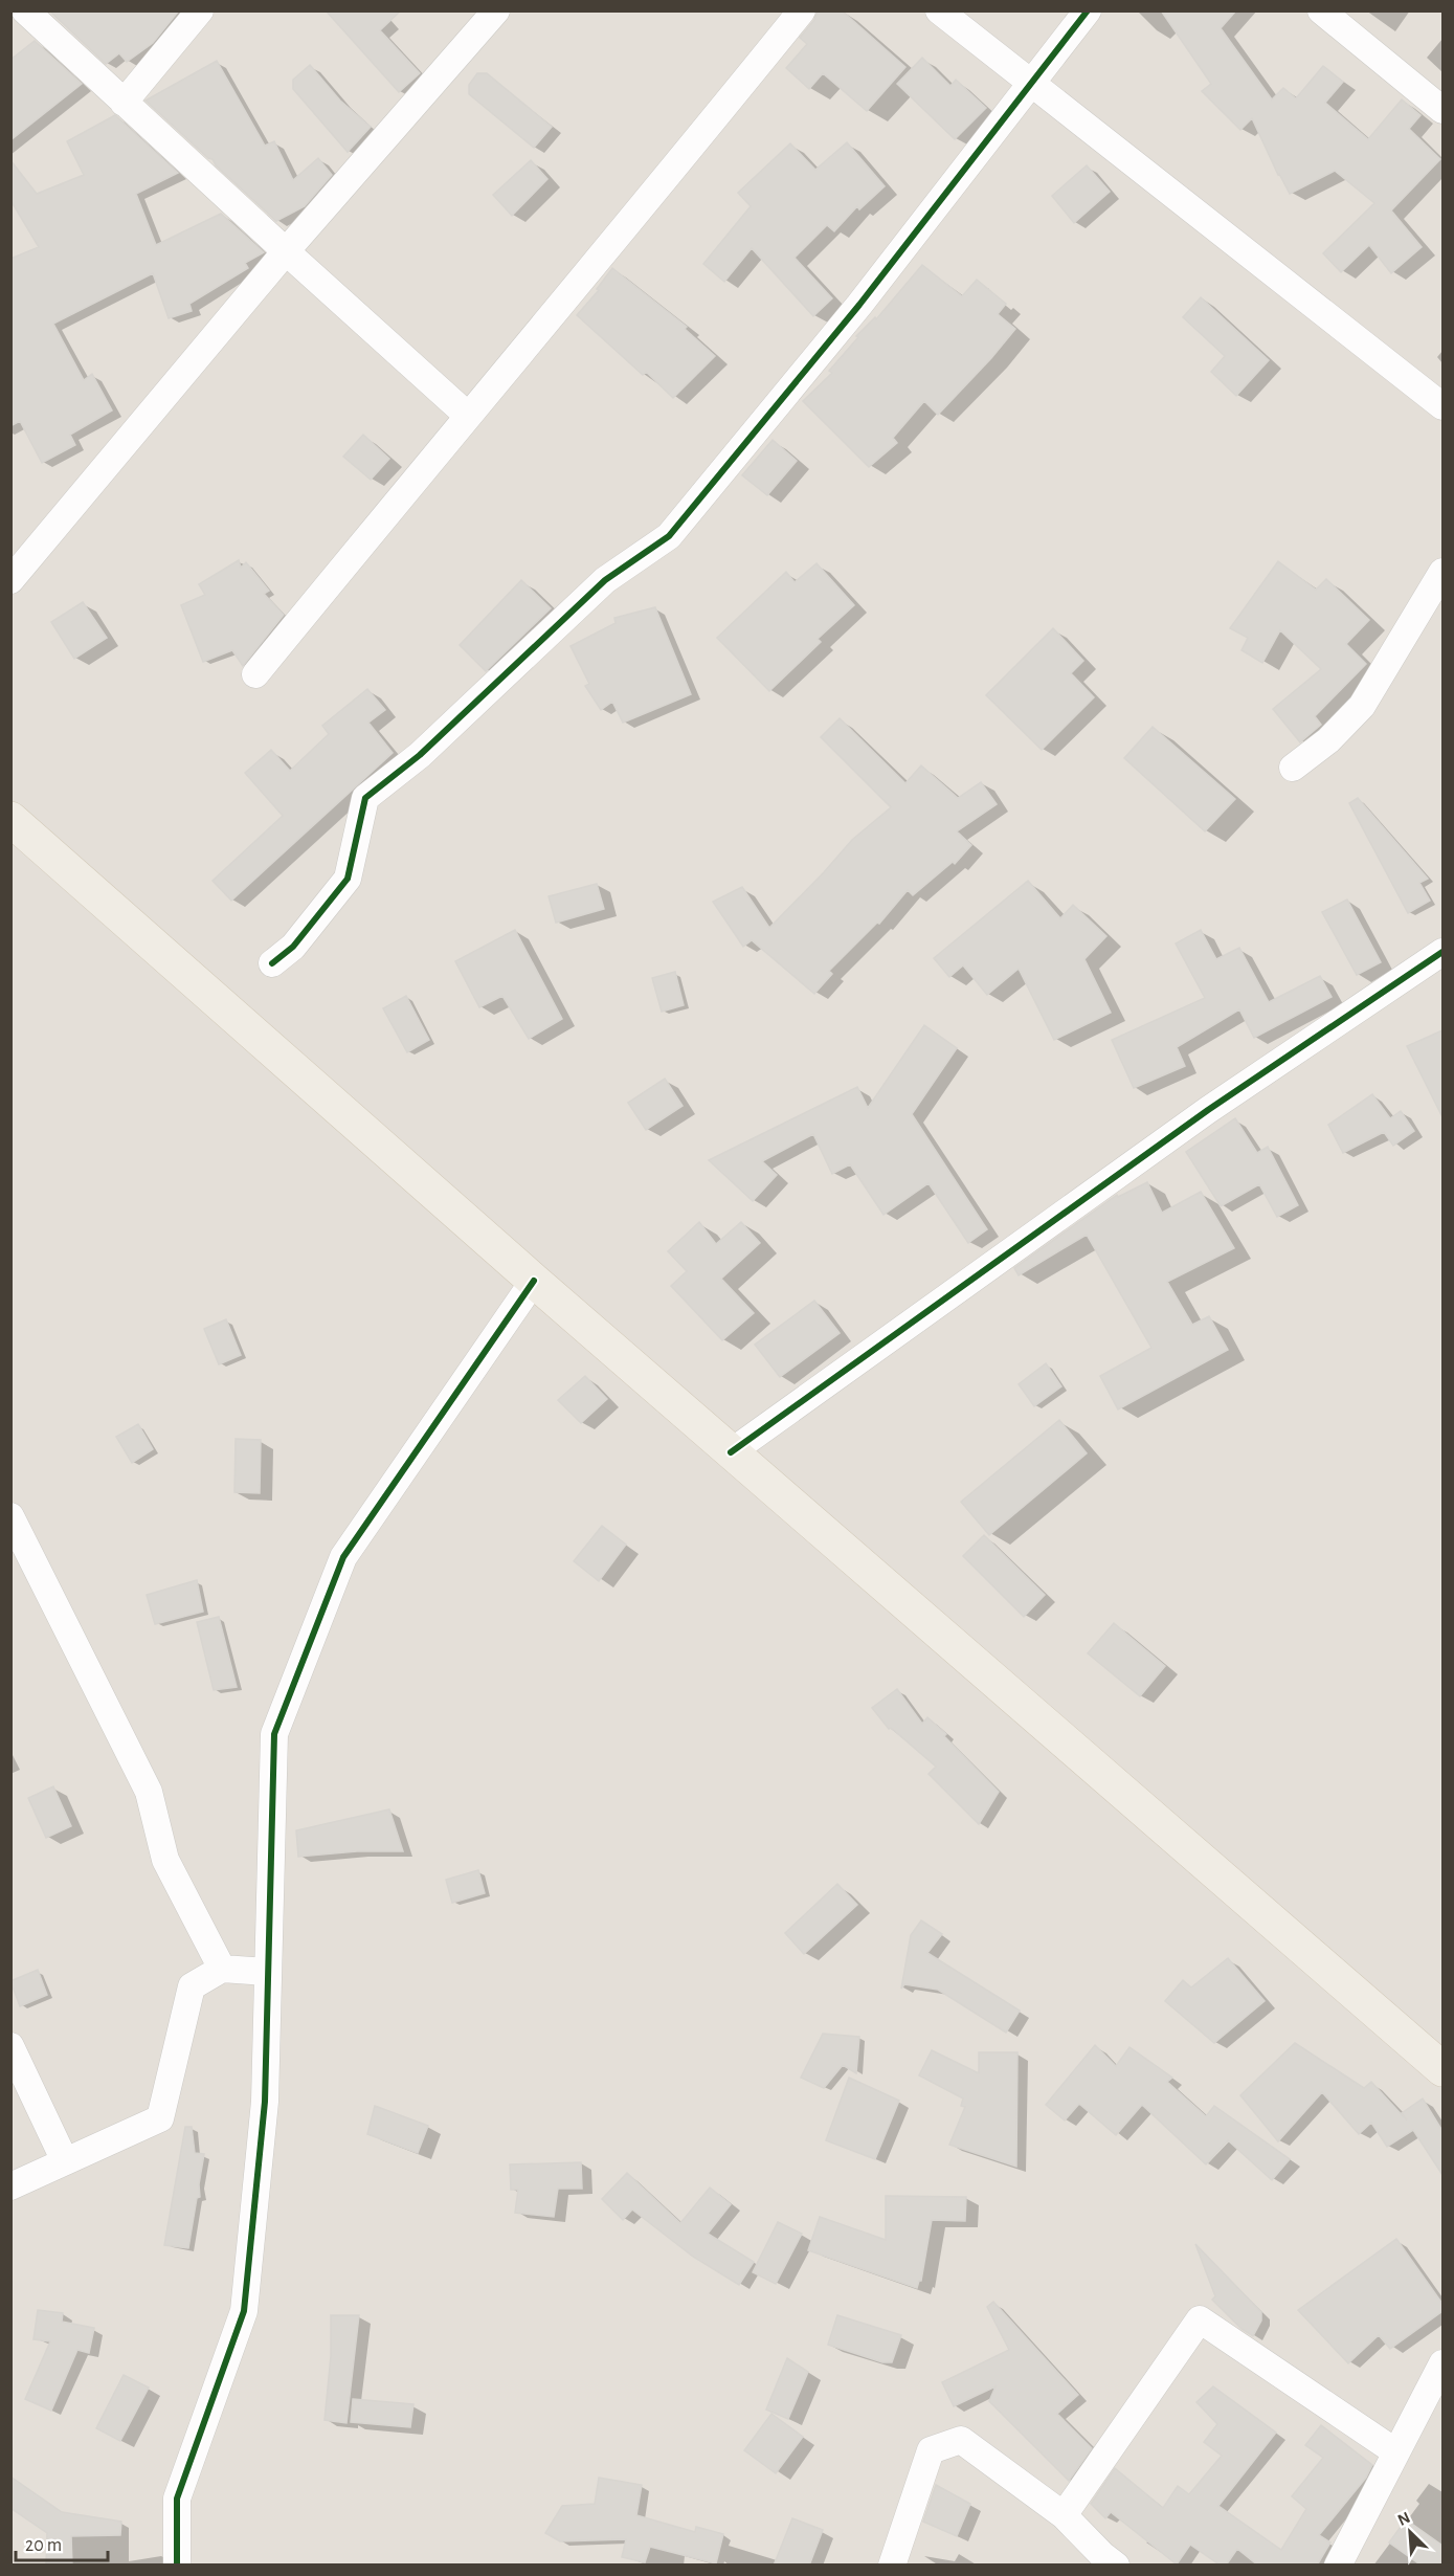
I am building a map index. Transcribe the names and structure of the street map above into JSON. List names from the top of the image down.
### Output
{
  "scale_bar": "20 m",
  "north": "top left"
}
